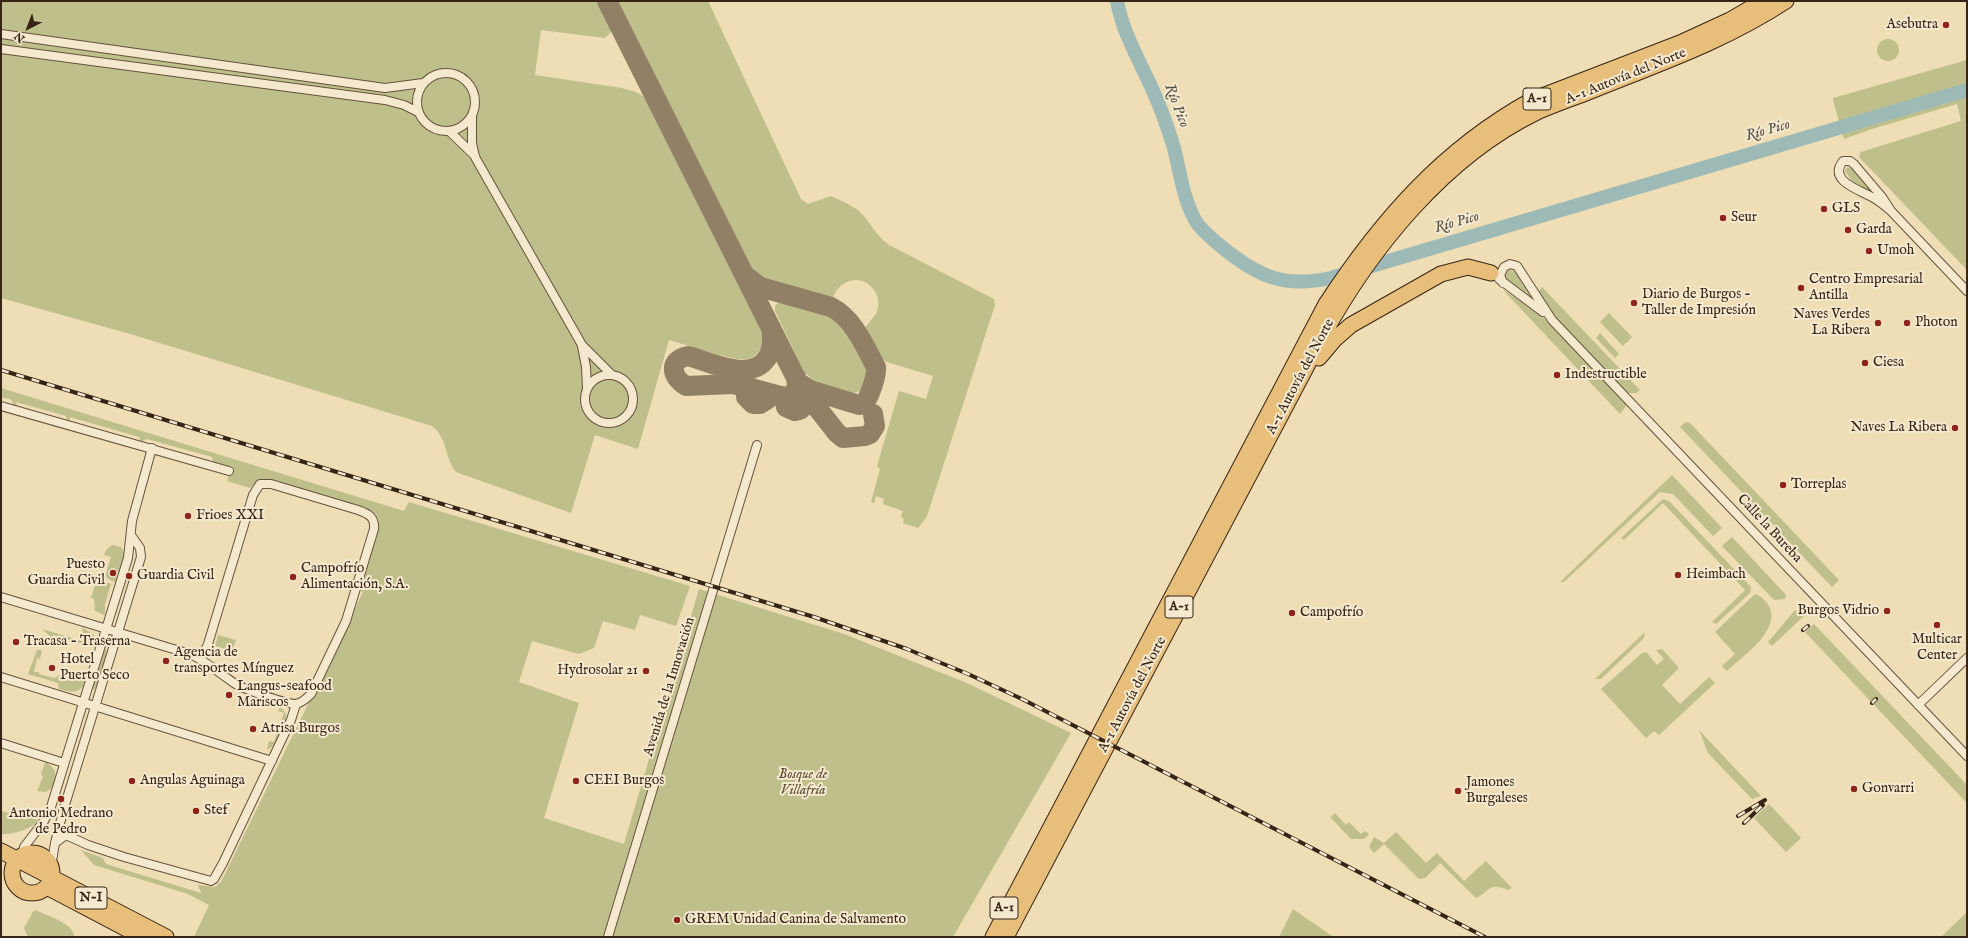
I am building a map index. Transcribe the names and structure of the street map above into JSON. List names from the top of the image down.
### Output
{
  "streets": {
    "highway": ["A-1 Autovía del Norte", "A-1", "N-I"],
    "street": ["Calle la Bureba", "Avenida de la Innovación"]
  },
  "crossings": [
    ["A-1 Autovía del Norte", "A-1"]
  ],
  "water": ["Río Pico"],
  "parks": ["Bosque de Villafría"],
  "places": [
    "Asebutra",
    "GLS",
    "Seur",
    "Garda",
    "Umoh",
    "Centro Empresarial Antilla",
    "Diario de Burgos - Taller de Impresión",
    "Naves Verdes La Ribera",
    "Photon",
    "Ciesa",
    "Indestructible",
    "Naves La Ribera",
    "Torreplas",
    "Frioes XXI",
    "Puesto Guardia Civil",
    "Heimbach",
    "Guardia Civil",
    "Campofrío Alimentación, S.A.",
    "Burgos Vidrio",
    "Campofrío",
    "Multicar Center",
    "Tracasa - Traserna",
    "Agencia de transportes Mínguez",
    "Hotel Puerto Seco",
    "Hydrosolar 21",
    "Langus-seafood Mariscos",
    "Atrisa Burgos",
    "Angulas Aguinaga",
    "CEEI Burgos",
    "Gonvarri",
    "Jamones Burgaleses",
    "Antonio Medrano de Pedro",
    "Stef",
    "GREM Unidad Canina de Salvamento"
  ],
  "north": "bottom left"
}
